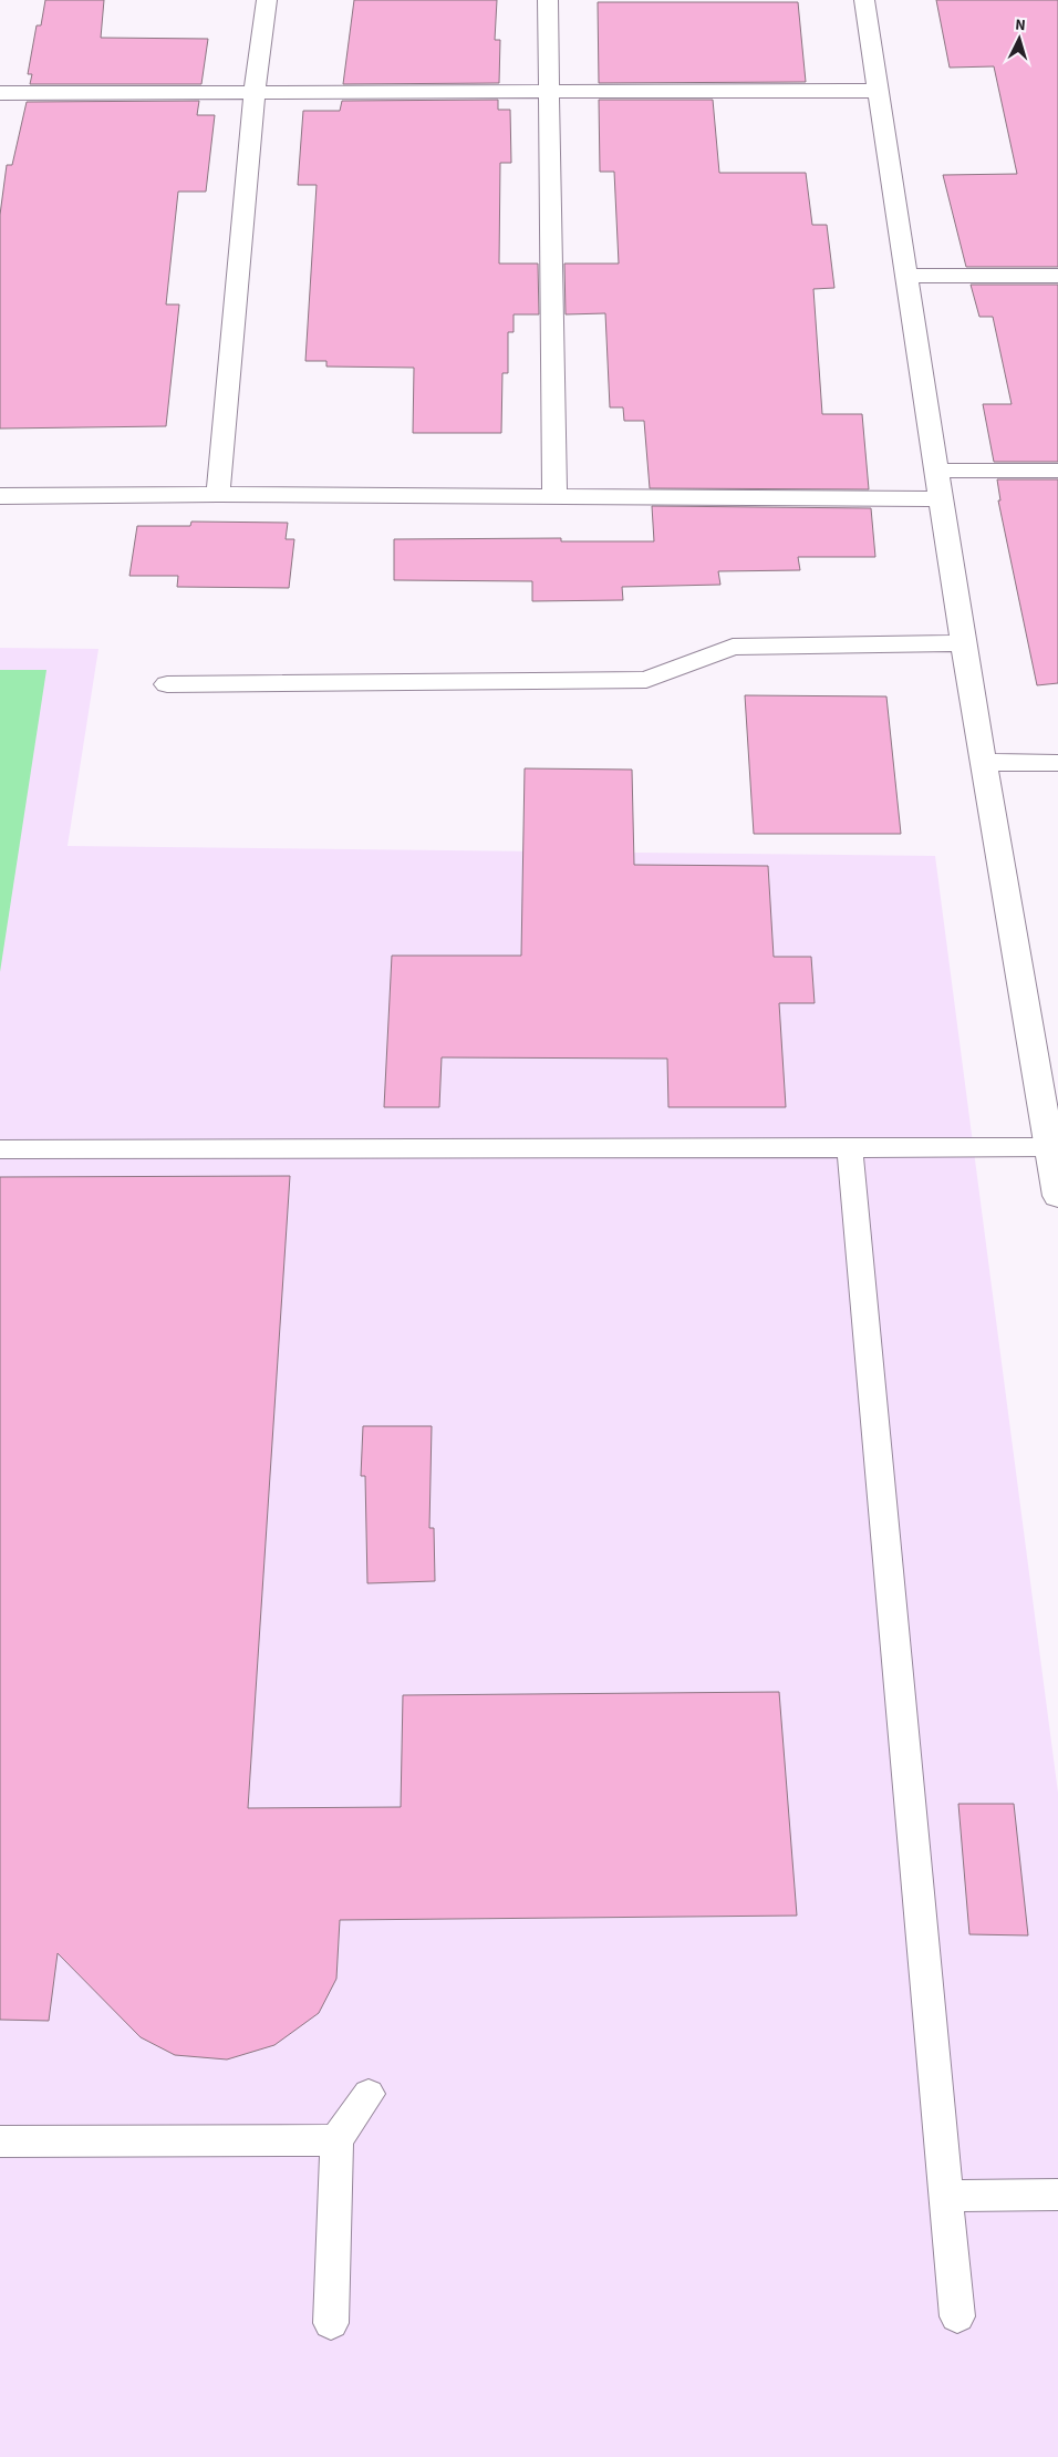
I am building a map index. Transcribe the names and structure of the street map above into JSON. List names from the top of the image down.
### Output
{
  "north": "top"
}
